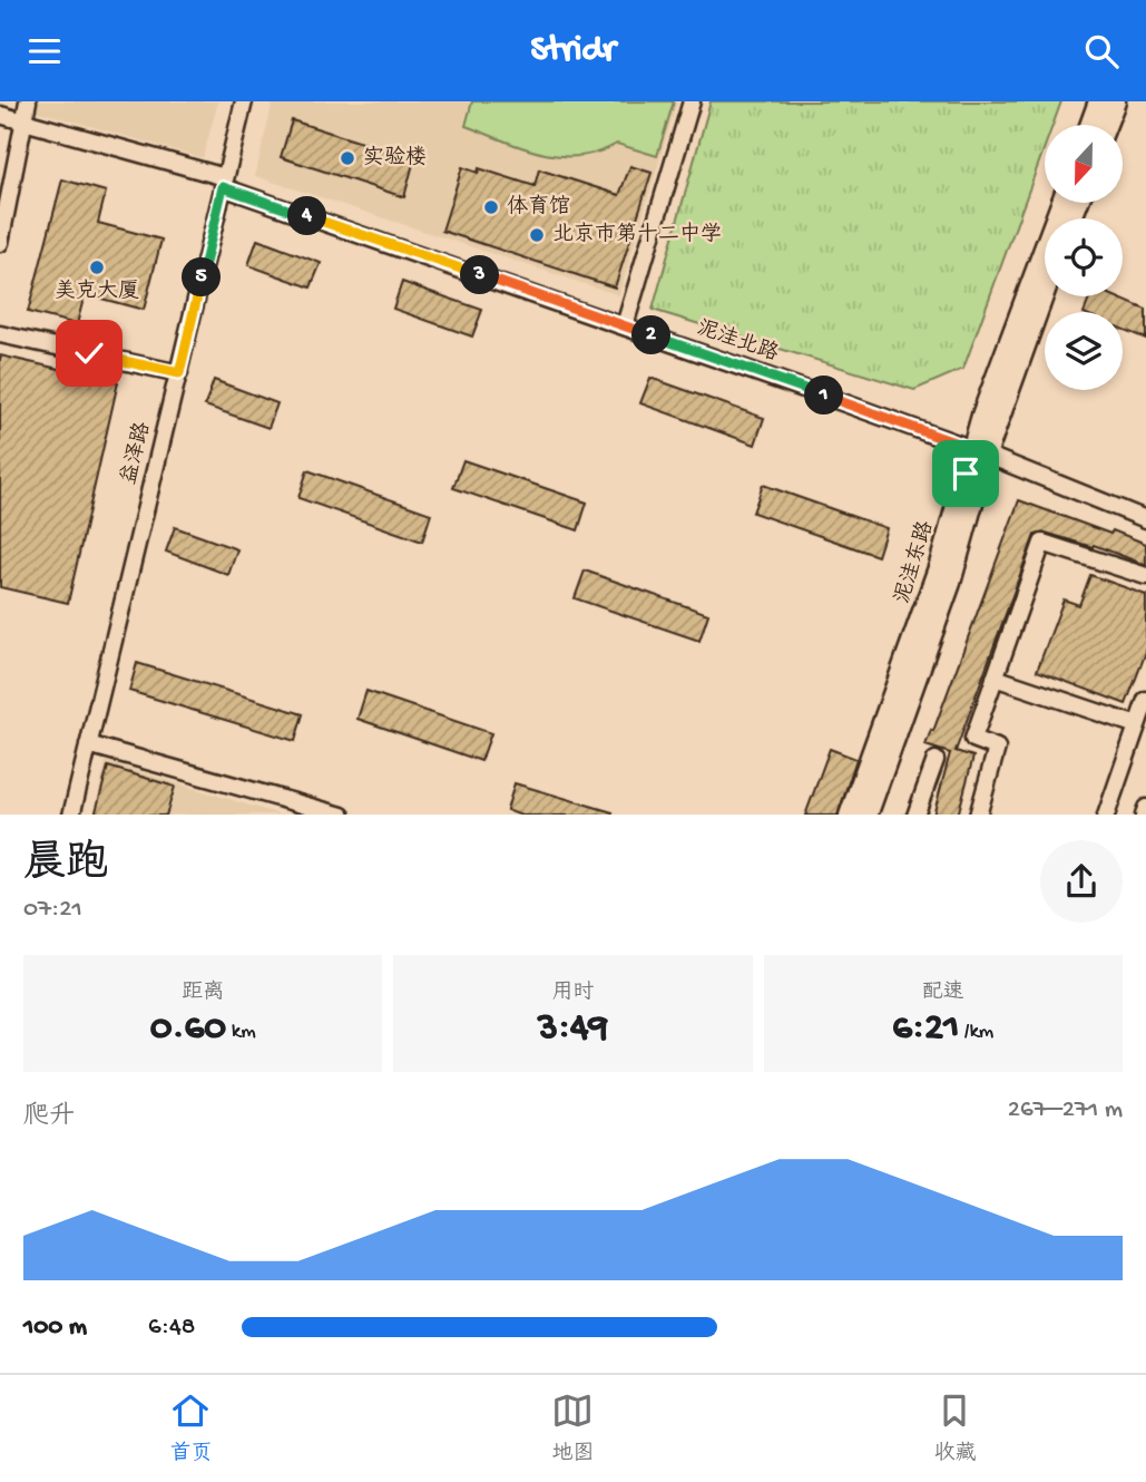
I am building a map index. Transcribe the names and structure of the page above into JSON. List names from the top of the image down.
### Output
{
  "streets": {
    "main road": ["泥洼东路"],
    "street": ["泥洼北路", "益泽路"]
  },
  "crossings": [
    ["泥洼北路", "益泽路"],
    ["泥洼北路", "泥洼东路"]
  ],
  "places": [
    "实验楼",
    "体育馆",
    "北京市第十二中学",
    "美克大厦"
  ],
  "north": "bottom",
  "page": {
    "header": "Stridr",
    "pins": [
      "4",
      "3",
      "5",
      "2",
      "1"
    ],
    "heading": ["晨跑", "07:21"],
    "stats": [
      ["距离", "0.60 km"],
      ["用时", "3:49"],
      ["配速", "6:21 /km"]
    ],
    "chart": ["爬升", "267–271 m"],
    "list": [
      {
        "name": "100 m",
        "note": "6:48"
      }
    ],
    "tabs": ["首页", "地图", "收藏"]
  }
}
